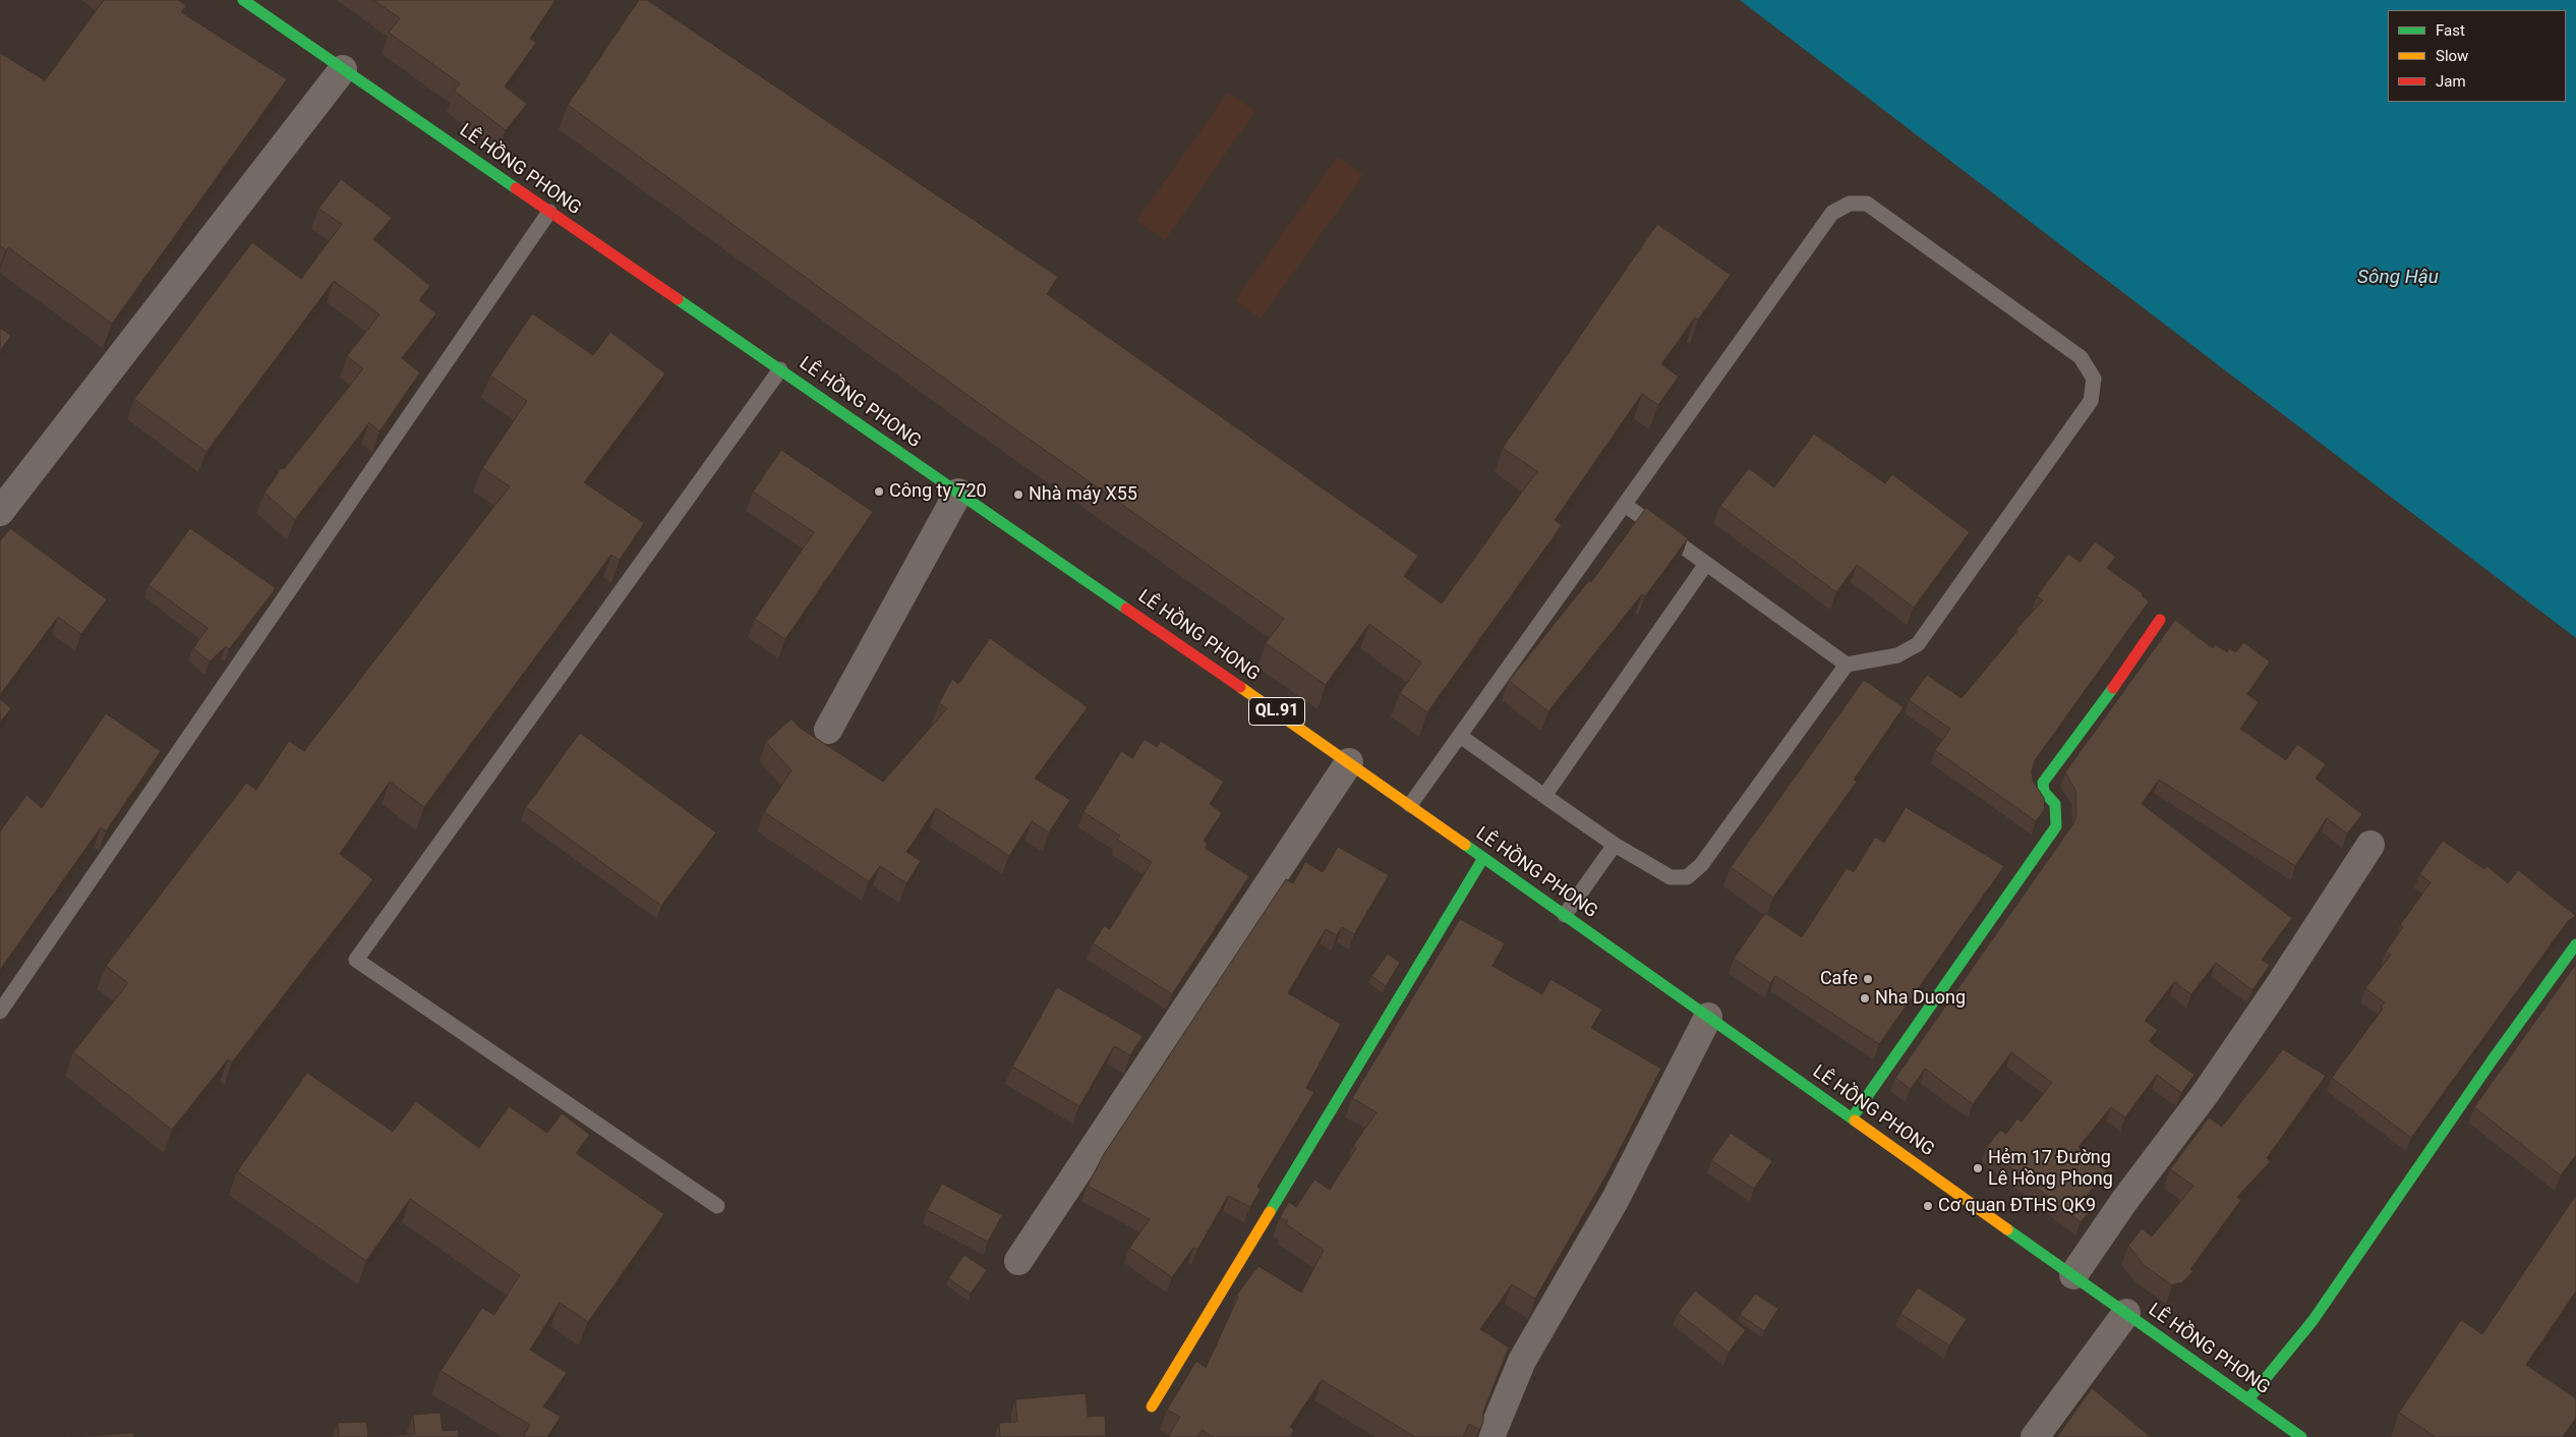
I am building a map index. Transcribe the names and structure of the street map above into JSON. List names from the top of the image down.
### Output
{
  "streets": {
    "main road": ["LÊ HỒNG PHONG", "QL.91"]
  },
  "water": ["Sông Hậu"],
  "places": [
    "Công ty 720",
    "Nhà máy X55",
    "Cafe",
    "Nha Duong",
    "Hẻm 17 Đường Lê Hồng Phong",
    "Cơ quan ĐTHS QK9"
  ],
  "legend": ["Fast", "Slow", "Jam"]
}
